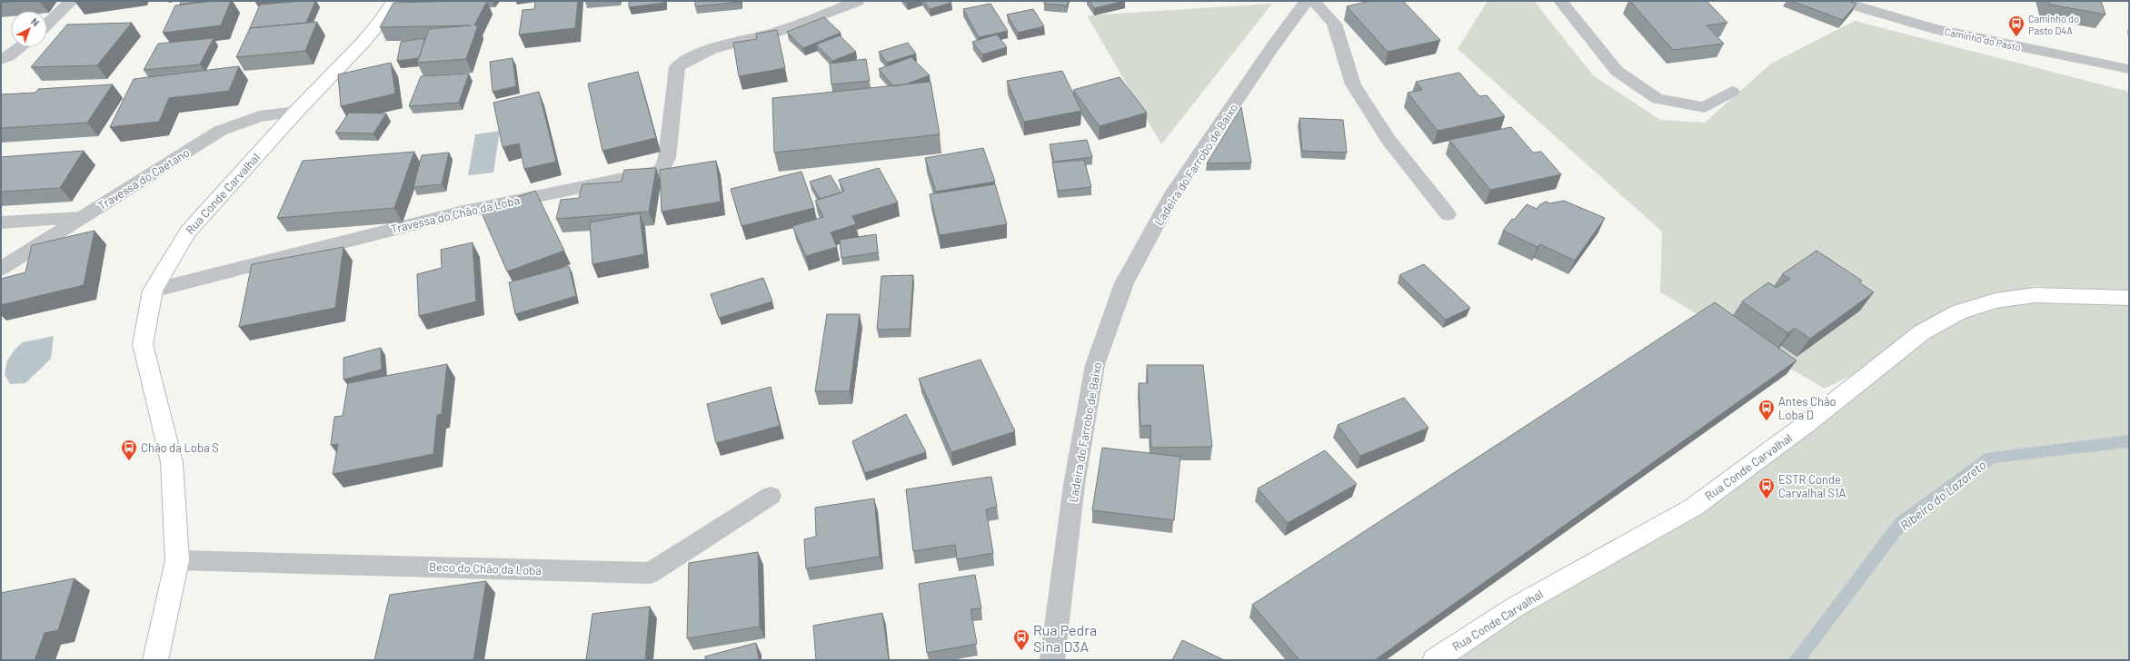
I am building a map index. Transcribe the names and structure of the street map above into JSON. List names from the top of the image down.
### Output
{
  "streets": {
    "street": [
      "Caminho do Pasto",
      "Ladeira do Farrobo de Baixo",
      "Travessa do Caetano",
      "Rua Conde Carvalhal",
      "Travessa do Chão da Loba",
      "Beco do Chão da Loba"
    ]
  },
  "crossings": [
    ["Travessa do Caetano", "Rua Conde Carvalhal"],
    ["Rua Conde Carvalhal", "Travessa do Chão da Loba"],
    ["Rua Conde Carvalhal", "Beco do Chão da Loba"]
  ],
  "water": ["Ribeiro do Lazareto"],
  "places": {
    "bus stop": [
      "Caminho do Pasto D4A",
      "Antes Chão Loba D",
      "Chão da Loba S",
      "ESTR Conde Carvalhal S1A",
      "Rua Pedra Sina D3A"
    ]
  },
  "north": "top right"
}
